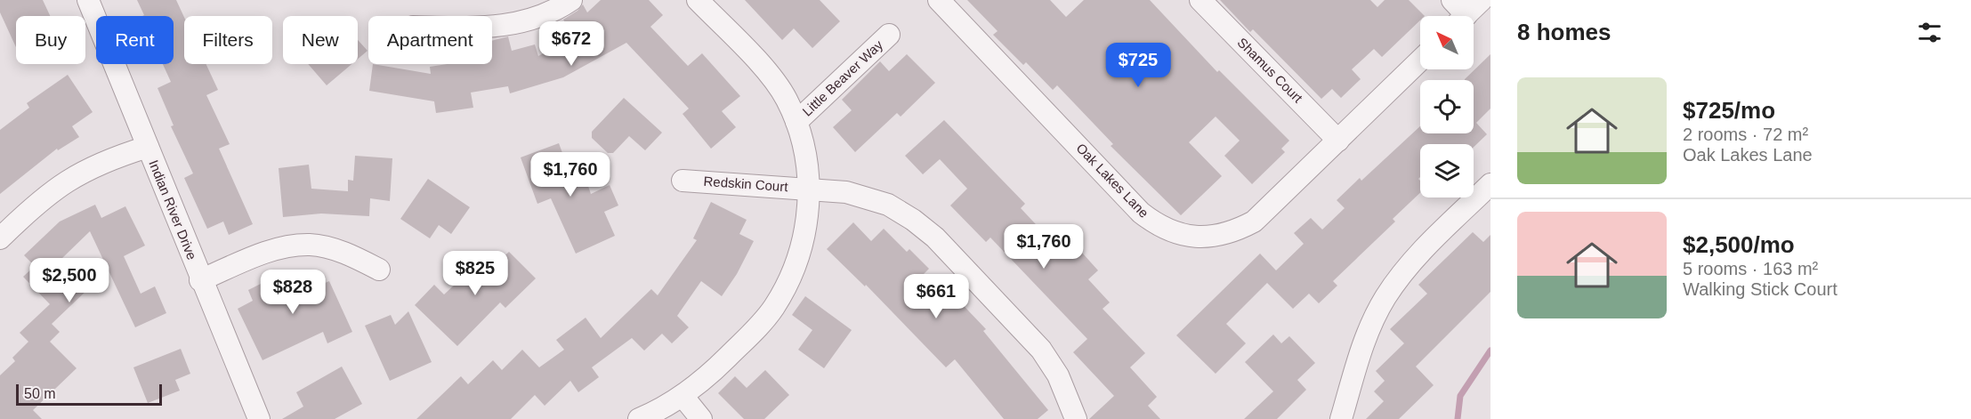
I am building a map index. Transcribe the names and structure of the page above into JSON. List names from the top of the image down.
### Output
{
  "streets": {
    "street": [
      "Shamus Court",
      "Little Beaver Way",
      "Oak Lakes Lane",
      "Redskin Court",
      "Indian River Drive"
    ]
  },
  "crossings": [
    ["Shamus Court", "Oak Lakes Lane"]
  ],
  "scale_bar": "50 m",
  "north": "top left",
  "page": {
    "heading": "8 homes",
    "chip": [
      "Buy",
      "Rent",
      "Filters",
      "New",
      "Apartment"
    ],
    "price": [
      "$672",
      "$725",
      "$1,760",
      "$1,760",
      "$825",
      "$2,500",
      "$828",
      "$661"
    ],
    "list": [
      {
        "name": "$725/mo",
        "note": "2 rooms · 72 m² · Oak Lakes Lane"
      },
      {
        "name": "$2,500/mo",
        "note": "5 rooms · 163 m² · Walking Stick Court"
      }
    ],
    "scale": "50 m"
  }
}
